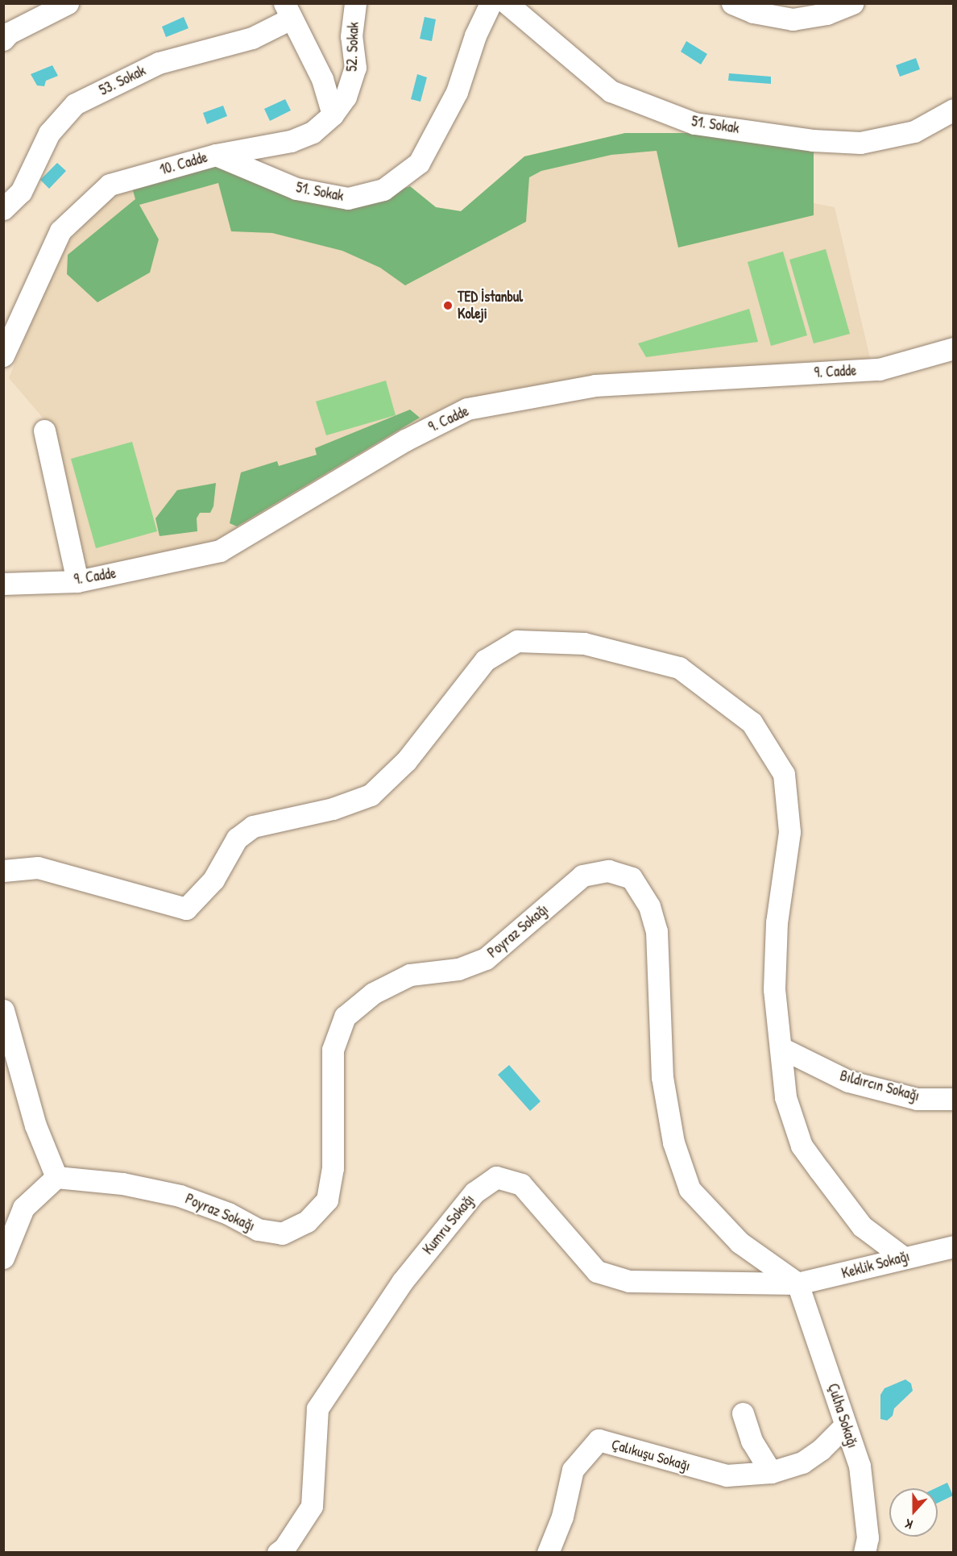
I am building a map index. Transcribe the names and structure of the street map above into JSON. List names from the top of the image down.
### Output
{
  "streets": {
    "street": [
      "52. Sokak",
      "53. Sokak",
      "51. Sokak",
      "10. Cadde",
      "9. Cadde",
      "Poyraz Sokağı",
      "Bıldırcın Sokağı",
      "Kumru Sokağı",
      "Keklik Sokağı",
      "Çulha Sokağı",
      "Çalıkuşu Sokağı"
    ]
  },
  "crossings": [
    ["52. Sokak", "10. Cadde"],
    ["51. Sokak", "10. Cadde"],
    ["Poyraz Sokağı", "Kumru Sokağı"],
    ["Poyraz Sokağı", "Keklik Sokağı"],
    ["Poyraz Sokağı", "Çulha Sokağı"],
    ["Kumru Sokağı", "Keklik Sokağı"],
    ["Kumru Sokağı", "Çulha Sokağı"],
    ["Keklik Sokağı", "Çulha Sokağı"],
    ["Çulha Sokağı", "Çalıkuşu Sokağı"]
  ],
  "places": ["TED İstanbul Koleji"],
  "north": "bottom"
}
